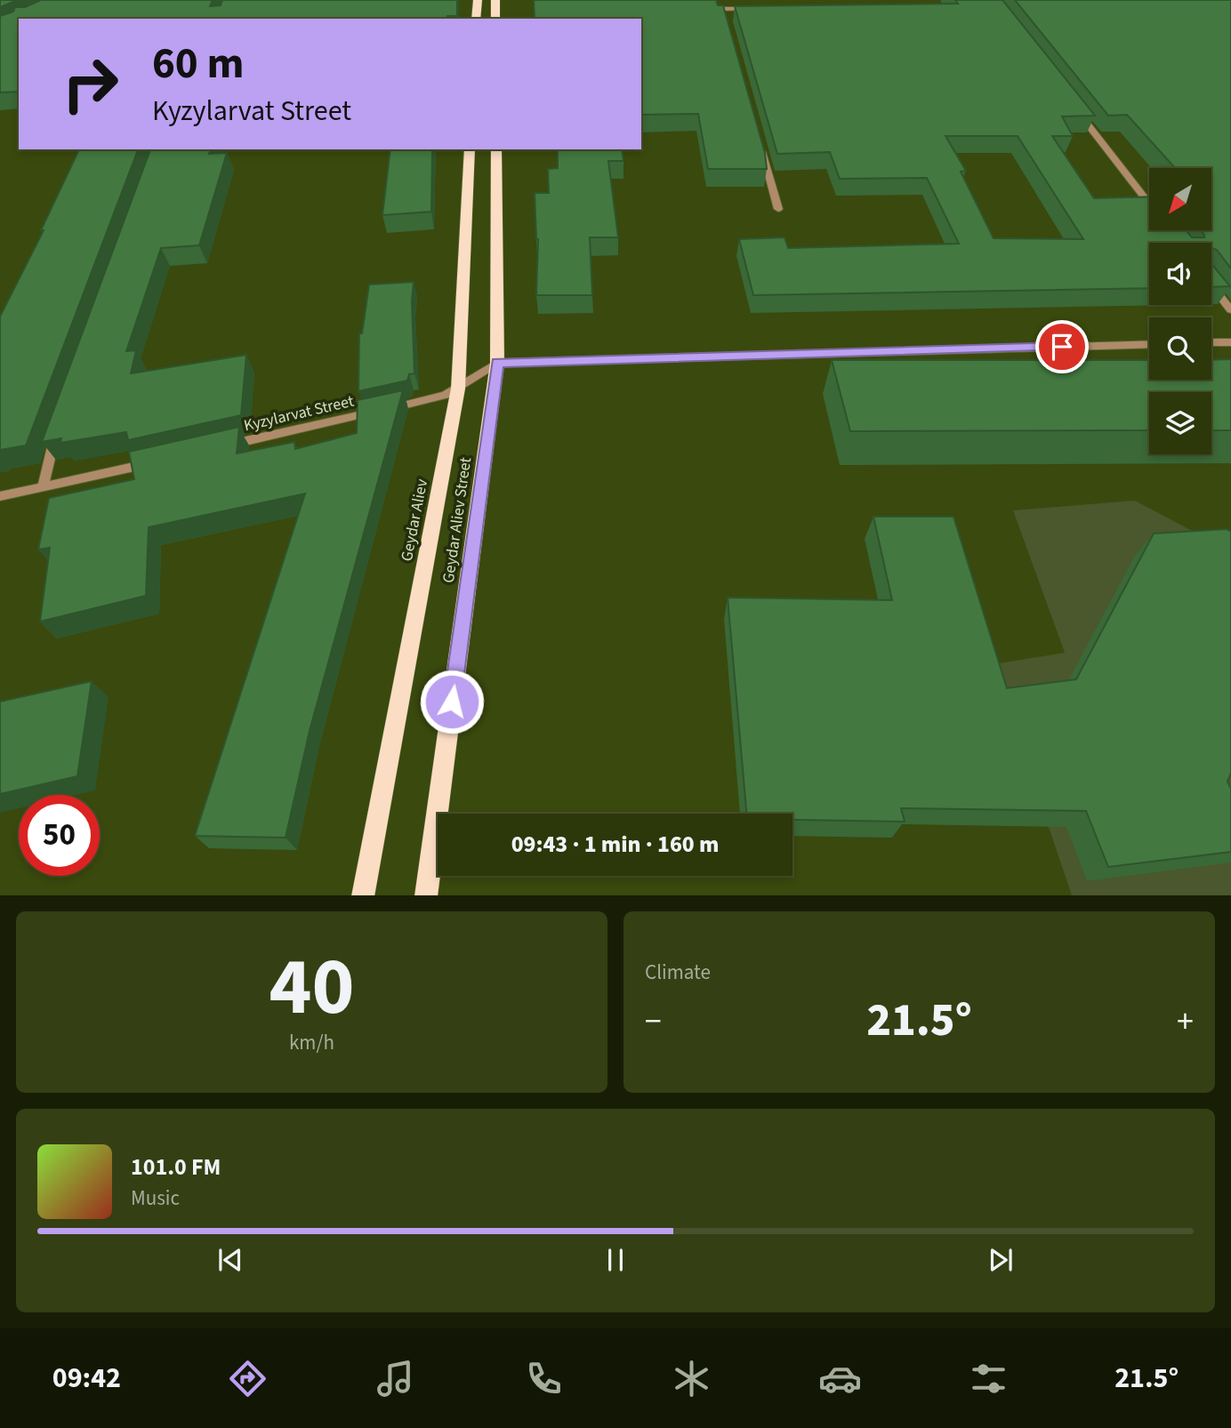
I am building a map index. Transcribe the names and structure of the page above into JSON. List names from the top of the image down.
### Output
{
  "streets": {
    "main road": ["Geydar Aliev", "Geydar Aliev Street"],
    "street": ["Kyzylarvat Street"]
  },
  "crossings": [
    ["Kyzylarvat Street", "Geydar Aliev"],
    ["Kyzylarvat Street", "Geydar Aliev Street"]
  ],
  "north": "bottom left",
  "page": {
    "turn": ["60 m", "Kyzylarvat Street"],
    "limit": "50",
    "trip": "09:43 · 1 min · 160 m",
    "tile": [
      ["40", "km/h"],
      "Climate"
    ],
    "heat": ["−", "21.5°", "+"],
    "song": ["101.0 FM", "Music"],
    "tabs": ["09:42", "21.5°"]
  }
}
